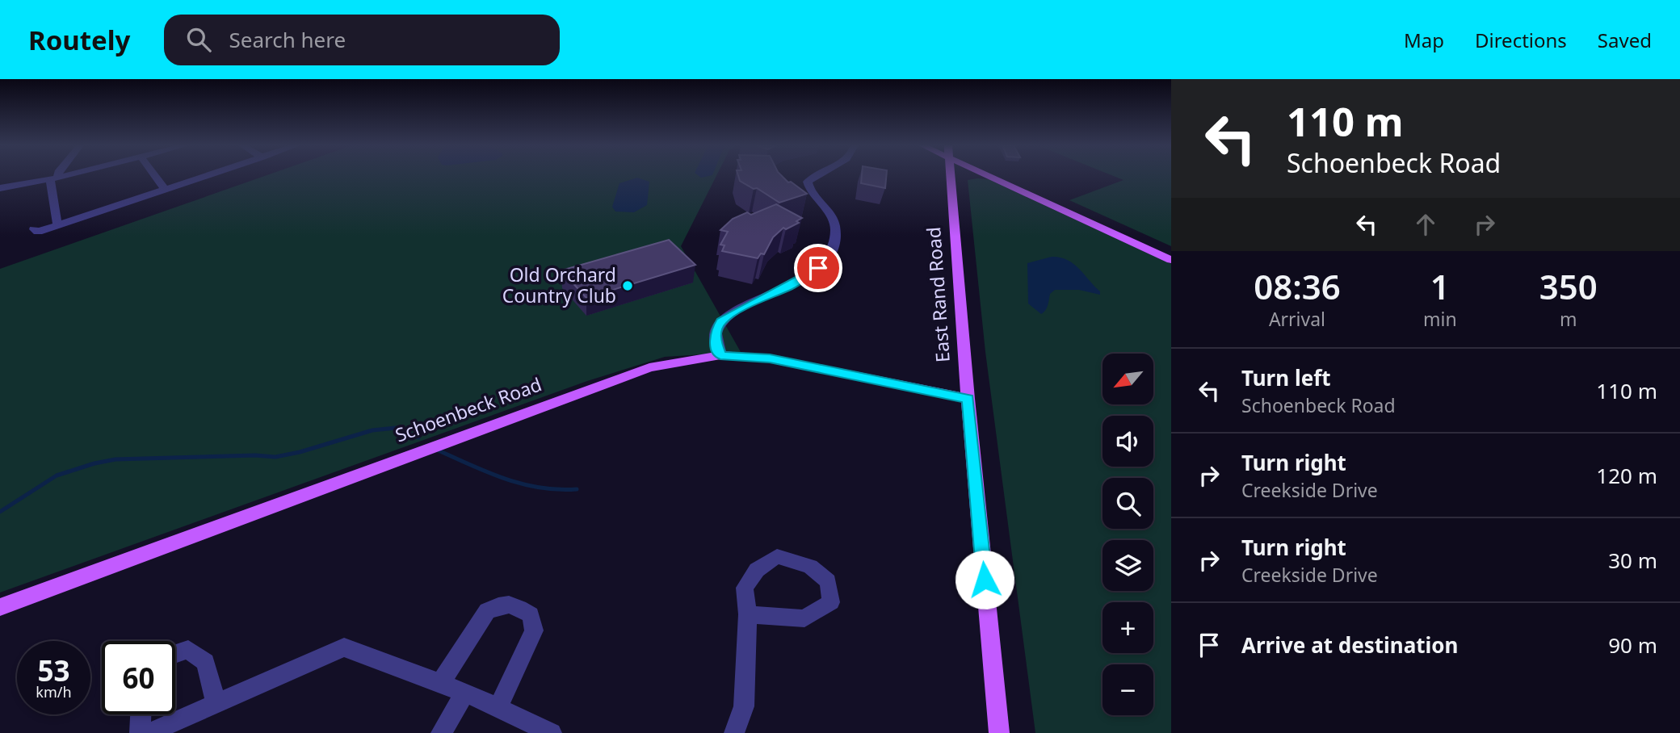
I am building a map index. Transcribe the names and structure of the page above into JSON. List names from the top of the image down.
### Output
{
  "streets": {
    "main road": ["East Rand Road", "Schoenbeck Road"]
  },
  "crossings": [
    ["East Rand Road", "Schoenbeck Road"]
  ],
  "places": ["Old Orchard Country Club"],
  "north": "bottom left",
  "page": {
    "header": "Routely",
    "search": "Search here",
    "nav": ["Map", "Directions", "Saved"],
    "turn": ["110 m", "Schoenbeck Road"],
    "eta": [
      "08:36",
      "Arrival",
      "1",
      "min",
      "350",
      "m"
    ],
    "list": [
      {
        "name": "Turn left",
        "note": "Schoenbeck Road",
        "value": "110 m"
      },
      {
        "name": "Turn right",
        "note": "Creekside Drive",
        "value": "120 m"
      },
      {
        "name": "Turn right",
        "note": "Creekside Drive",
        "value": "30 m"
      },
      {
        "name": "Arrive at destination",
        "value": "90 m"
      }
    ],
    "map_buttons": ["+", "−"],
    "speed": "53 km/h",
    "limit": "60"
  }
}
